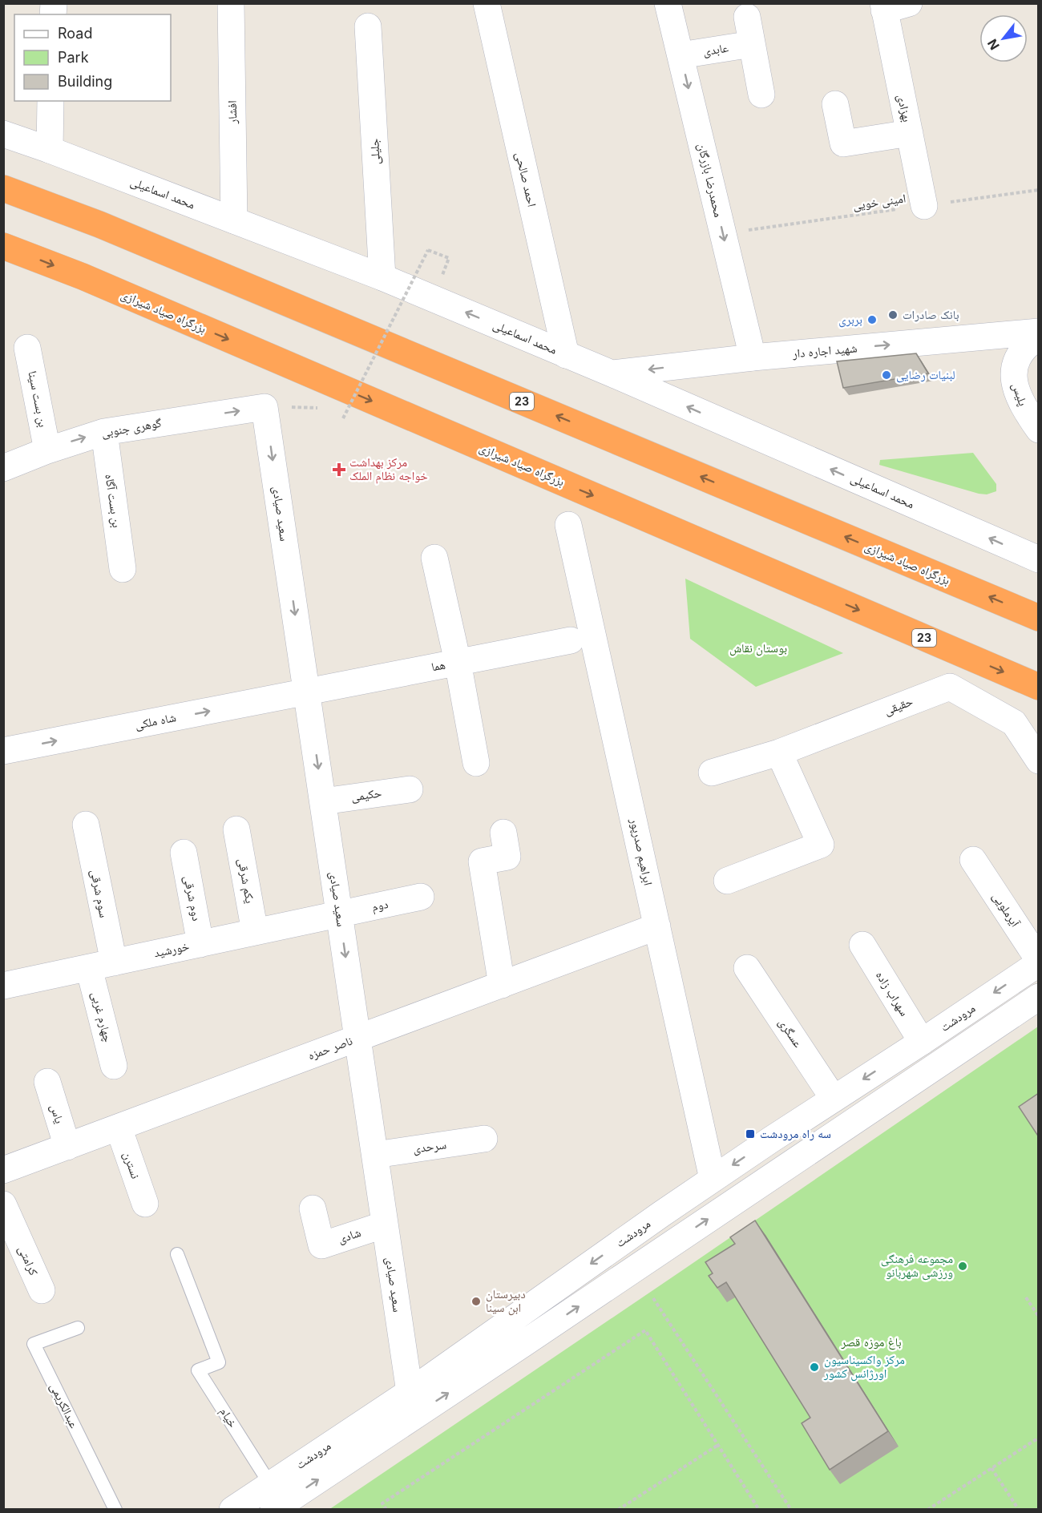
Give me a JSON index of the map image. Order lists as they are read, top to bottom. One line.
{"streets":{"highway":["بزرگراه صیاد شیرازی","23"],"street":["عابدی","بهزادی","افشار","جلیلی","احمد صالحی","محمدرضا بازرگان","محمد اسماعیلی","شهید اجاره دار","پلیس","بن بست سینا","گوهری جنوبی","بن بست آگاه","سعید صیادی","هما","حقیقی","شاه ملکی","حکیمی","ابراهیم صدرپور","یکم شرقی","سوم شرقی","دوم شرقی","دوم","آیرملویی","خورشید","سهراب زاده","چهارم غربی","مرودشت","عسگری","ناصر حمزه","یاس","سرحدی","نسترن","شادی","کرامتی"],"lane":["عبدالکریمی","خیام"],"path":["امینی خویی"]},"crossings":[["عابدی","محمدرضا بازرگان"],["بهزادی","امینی خویی"],["افشار","محمد اسماعیلی"],["جلیلی","محمد اسماعیلی"],["احمد صالحی","محمد اسماعیلی"],["محمدرضا بازرگان","امینی خویی"],["محمدرضا بازرگان","شهید اجاره دار"],["محمد اسماعیلی","شهید اجاره دار"],["بن بست سینا","گوهری جنوبی"],["گوهری جنوبی","بن بست آگاه"],["گوهری جنوبی","سعید صیادی"],["سعید صیادی","هما"],["سعید صیادی","شاه ملکی"],["سعید صیادی","حکیمی"],["سعید صیادی","دوم"],["سعید صیادی","خورشید"],["سعید صیادی","مرودشت"],["سعید صیادی","ناصر حمزه"],["سعید صیادی","سرحدی"],["سعید صیادی","شادی"],["هما","شاه ملکی"],["ابراهیم صدرپور","مرودشت"],["ابراهیم صدرپور","ناصر حمزه"],["یکم شرقی","خورشید"],["سوم شرقی","خورشید"],["سوم شرقی","چهارم غربی"],["دوم شرقی","خورشید"],["دوم","خورشید"],["آیرملویی","مرودشت"],["خورشید","چهارم غربی"],["سهراب زاده","مرودشت"],["مرودشت","عسگری"],["مرودشت","خیام"],["ناصر حمزه","یاس"],["ناصر حمزه","نسترن"]],"one_way":["محمدرضا بازرگان","محمد اسماعیلی","گوهری جنوبی","شاه ملکی"],"parks":["بوستان نقاش","باغ موزه قصر"],"places":{"other":["بانک صادرات","بربری","لبنیات رضایی","مجموعه فرهنگی ورزشی شهربانو","دبیرستان ابن سینا","مرکز واکسیناسیون اورژانس کشور"],"health":["مرکز بهداشت خواجه نظام الملک"],"transit":["سه راه مرودشت"]},"legend":["Road","Park","Building"],"north":"bottom left"}
